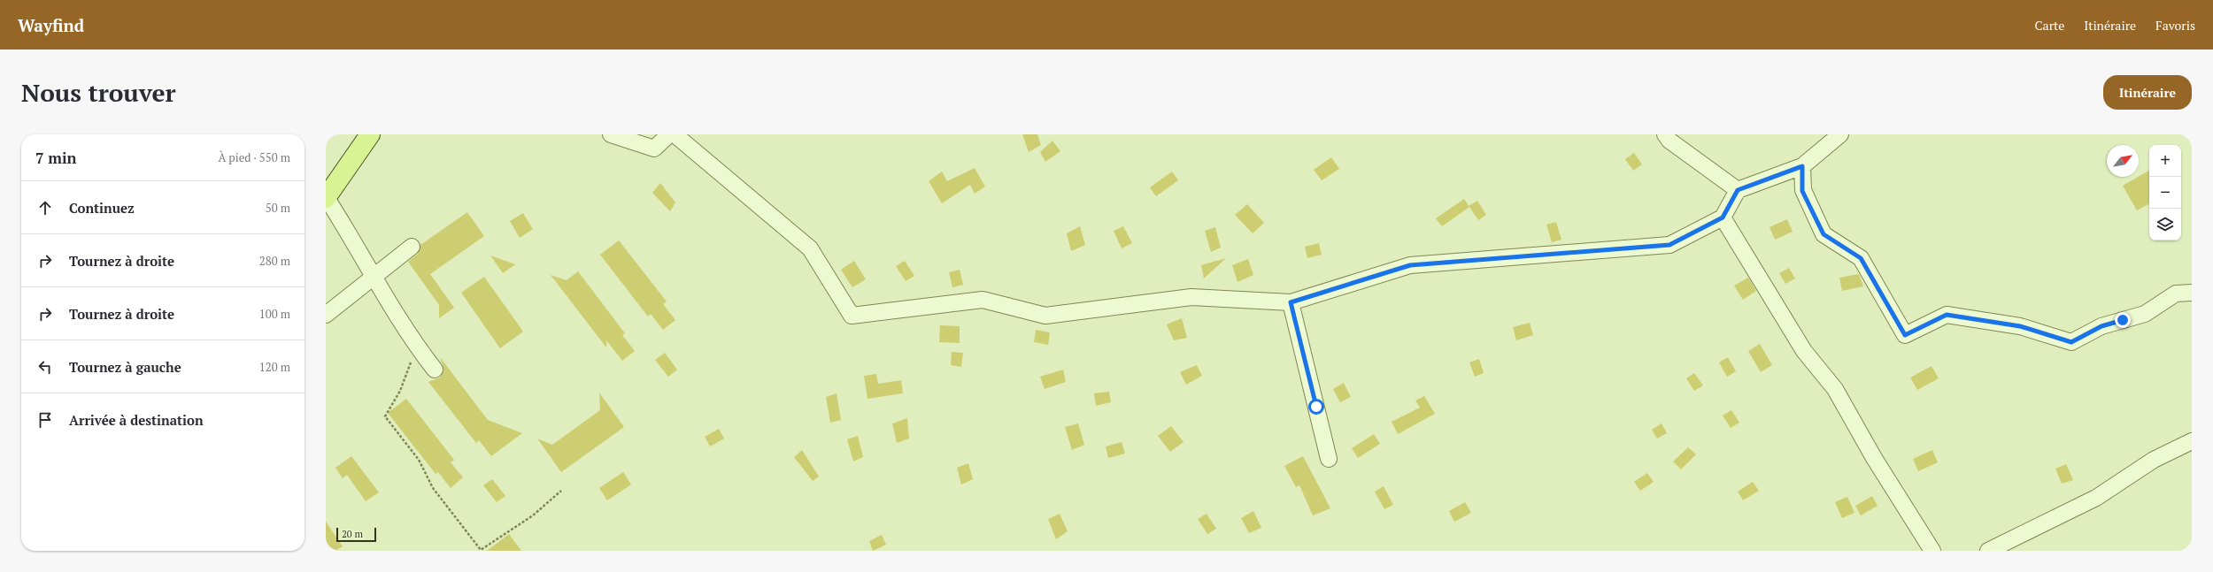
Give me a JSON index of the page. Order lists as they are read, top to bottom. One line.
{"scale_bar":"20 m","north":"top right","page":{"header":"Wayfind","nav":["Carte","Itinéraire","Favoris"],"buttons":"Itinéraire","title":"Nous trouver","heading":["7 min","À pied · 550 m"],"map_buttons":["+","−"],"list":[["Continuez","50 m"],["Tournez à droite","280 m"],["Tournez à droite","100 m"],["Tournez à gauche","120 m"],"Arrivée à destination"],"scale":"20 m"}}
